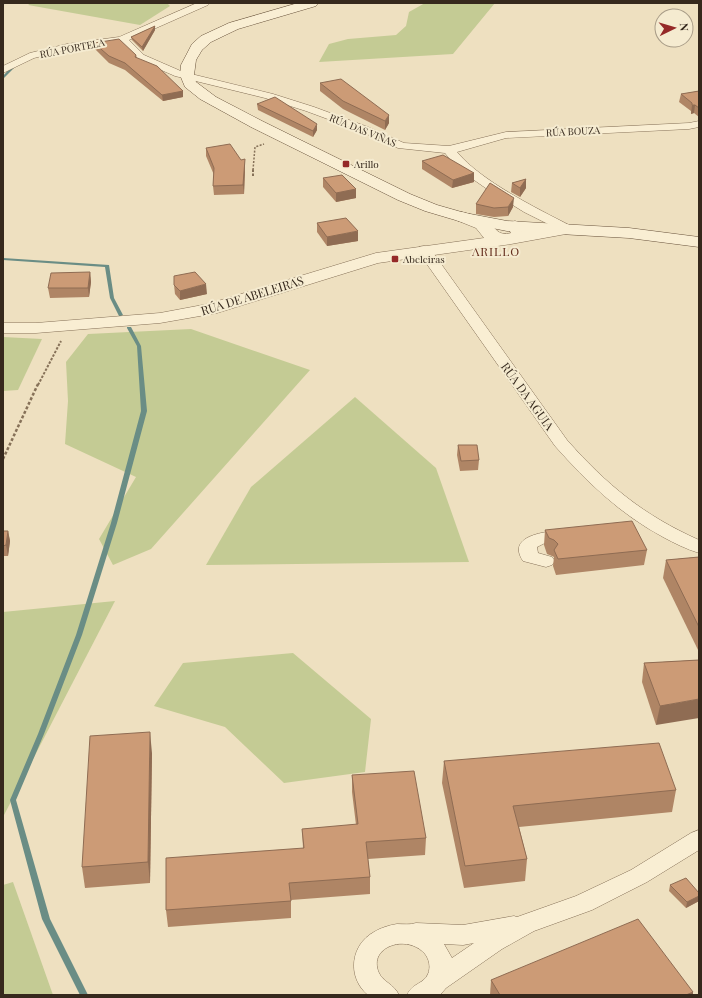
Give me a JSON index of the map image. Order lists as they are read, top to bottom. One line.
{"streets":{"street":["RÚA PORTELA","RÚA DAS VIÑAS","RÚA BOUZA","RÚA DE ABELEIRAS","RÚA DA AGUIA"]},"crossings":[["RÚA PORTELA","RÚA DAS VIÑAS"],["RÚA DAS VIÑAS","RÚA BOUZA"],["RÚA DE ABELEIRAS","RÚA DA AGUIA"]],"districts":["ARILLO"],"places":{"transit":["Arillo","Abeleiras"]},"north":"right"}
